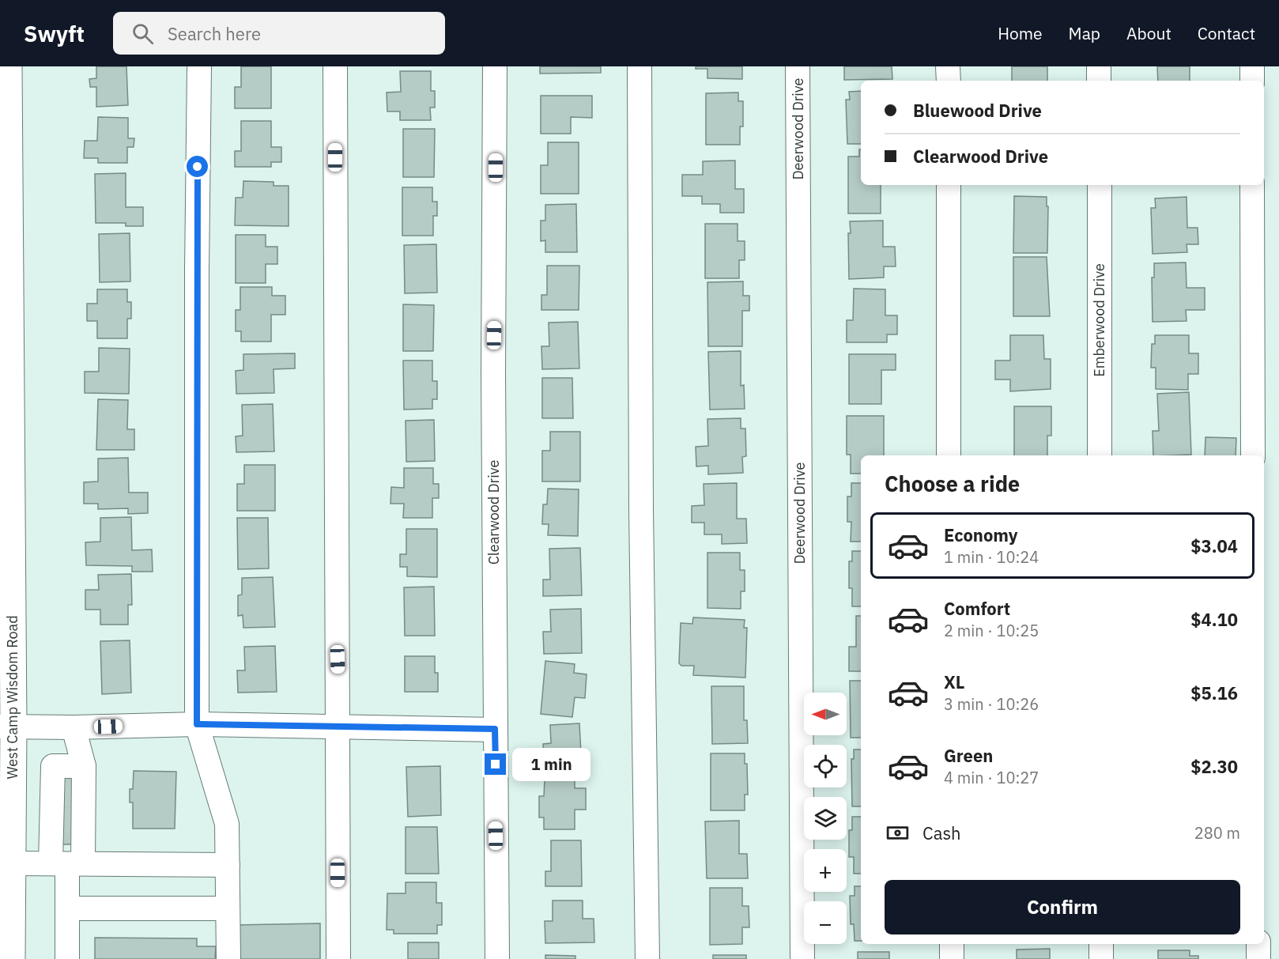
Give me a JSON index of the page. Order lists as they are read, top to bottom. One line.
{"streets":{"main road":["West Camp Wisdom Road"],"street":["Deerwood Drive","Emberwood Drive","Clearwood Drive"]},"north":"left","page":{"header":"Swyft","search":"Search here","nav":["Home","Map","About","Contact"],"banner":["Bluewood Drive","Clearwood Drive"],"heading":"Choose a ride","list":[{"name":"Economy","note":"1 min · 10:24","value":"$3.04"},{"name":"Comfort","note":"2 min · 10:25","value":"$4.10"},{"name":"XL","note":"3 min · 10:26","value":"$5.16"},{"name":"Green","note":"4 min · 10:27","value":"$2.30"}],"map_buttons":["+","−"],"bubble":"1 min","pay":["Cash","280 m"],"buttons":"Confirm"}}
